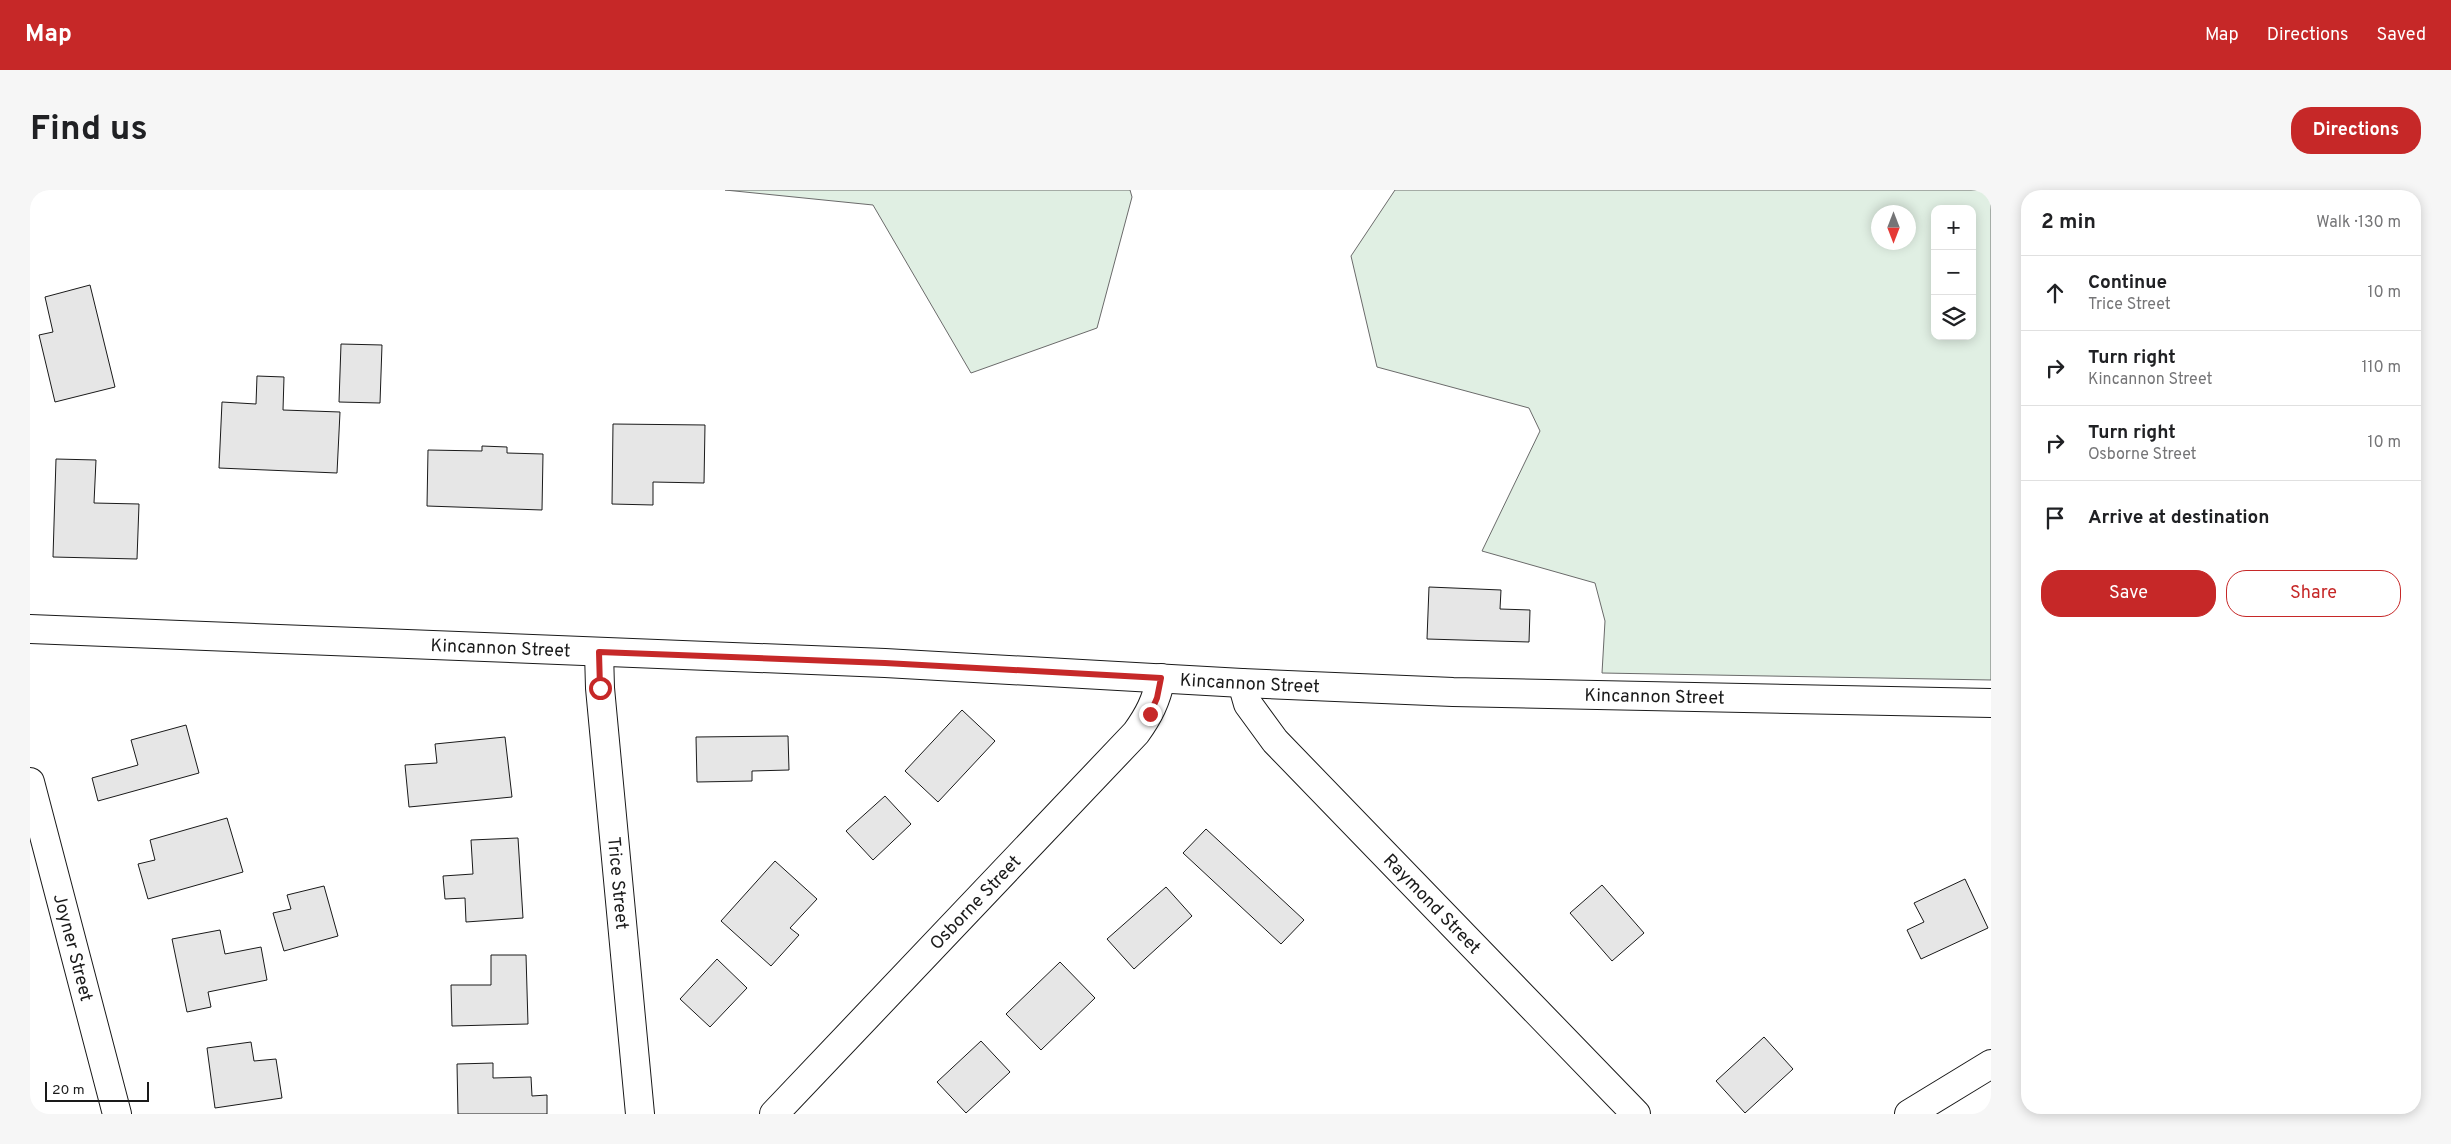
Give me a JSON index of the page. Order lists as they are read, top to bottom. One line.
{"streets":{"street":["Kincannon Street","Trice Street","Osborne Street","Raymond Street","Joyner Street"]},"crossings":[["Kincannon Street","Trice Street"],["Kincannon Street","Osborne Street"],["Kincannon Street","Raymond Street"]],"scale_bar":"20 m","north":"bottom","page":{"header":"Map","nav":["Map","Directions","Saved"],"buttons":["Directions",["Save","Share"]],"title":"Find us","heading":["2 min","Walk · 130 m"],"map_buttons":["+","−"],"list":[["Continue","Trice Street","10 m"],["Turn right","Kincannon Street","110 m"],["Turn right","Osborne Street","10 m"],"Arrive at destination"],"scale":"20 m"}}
